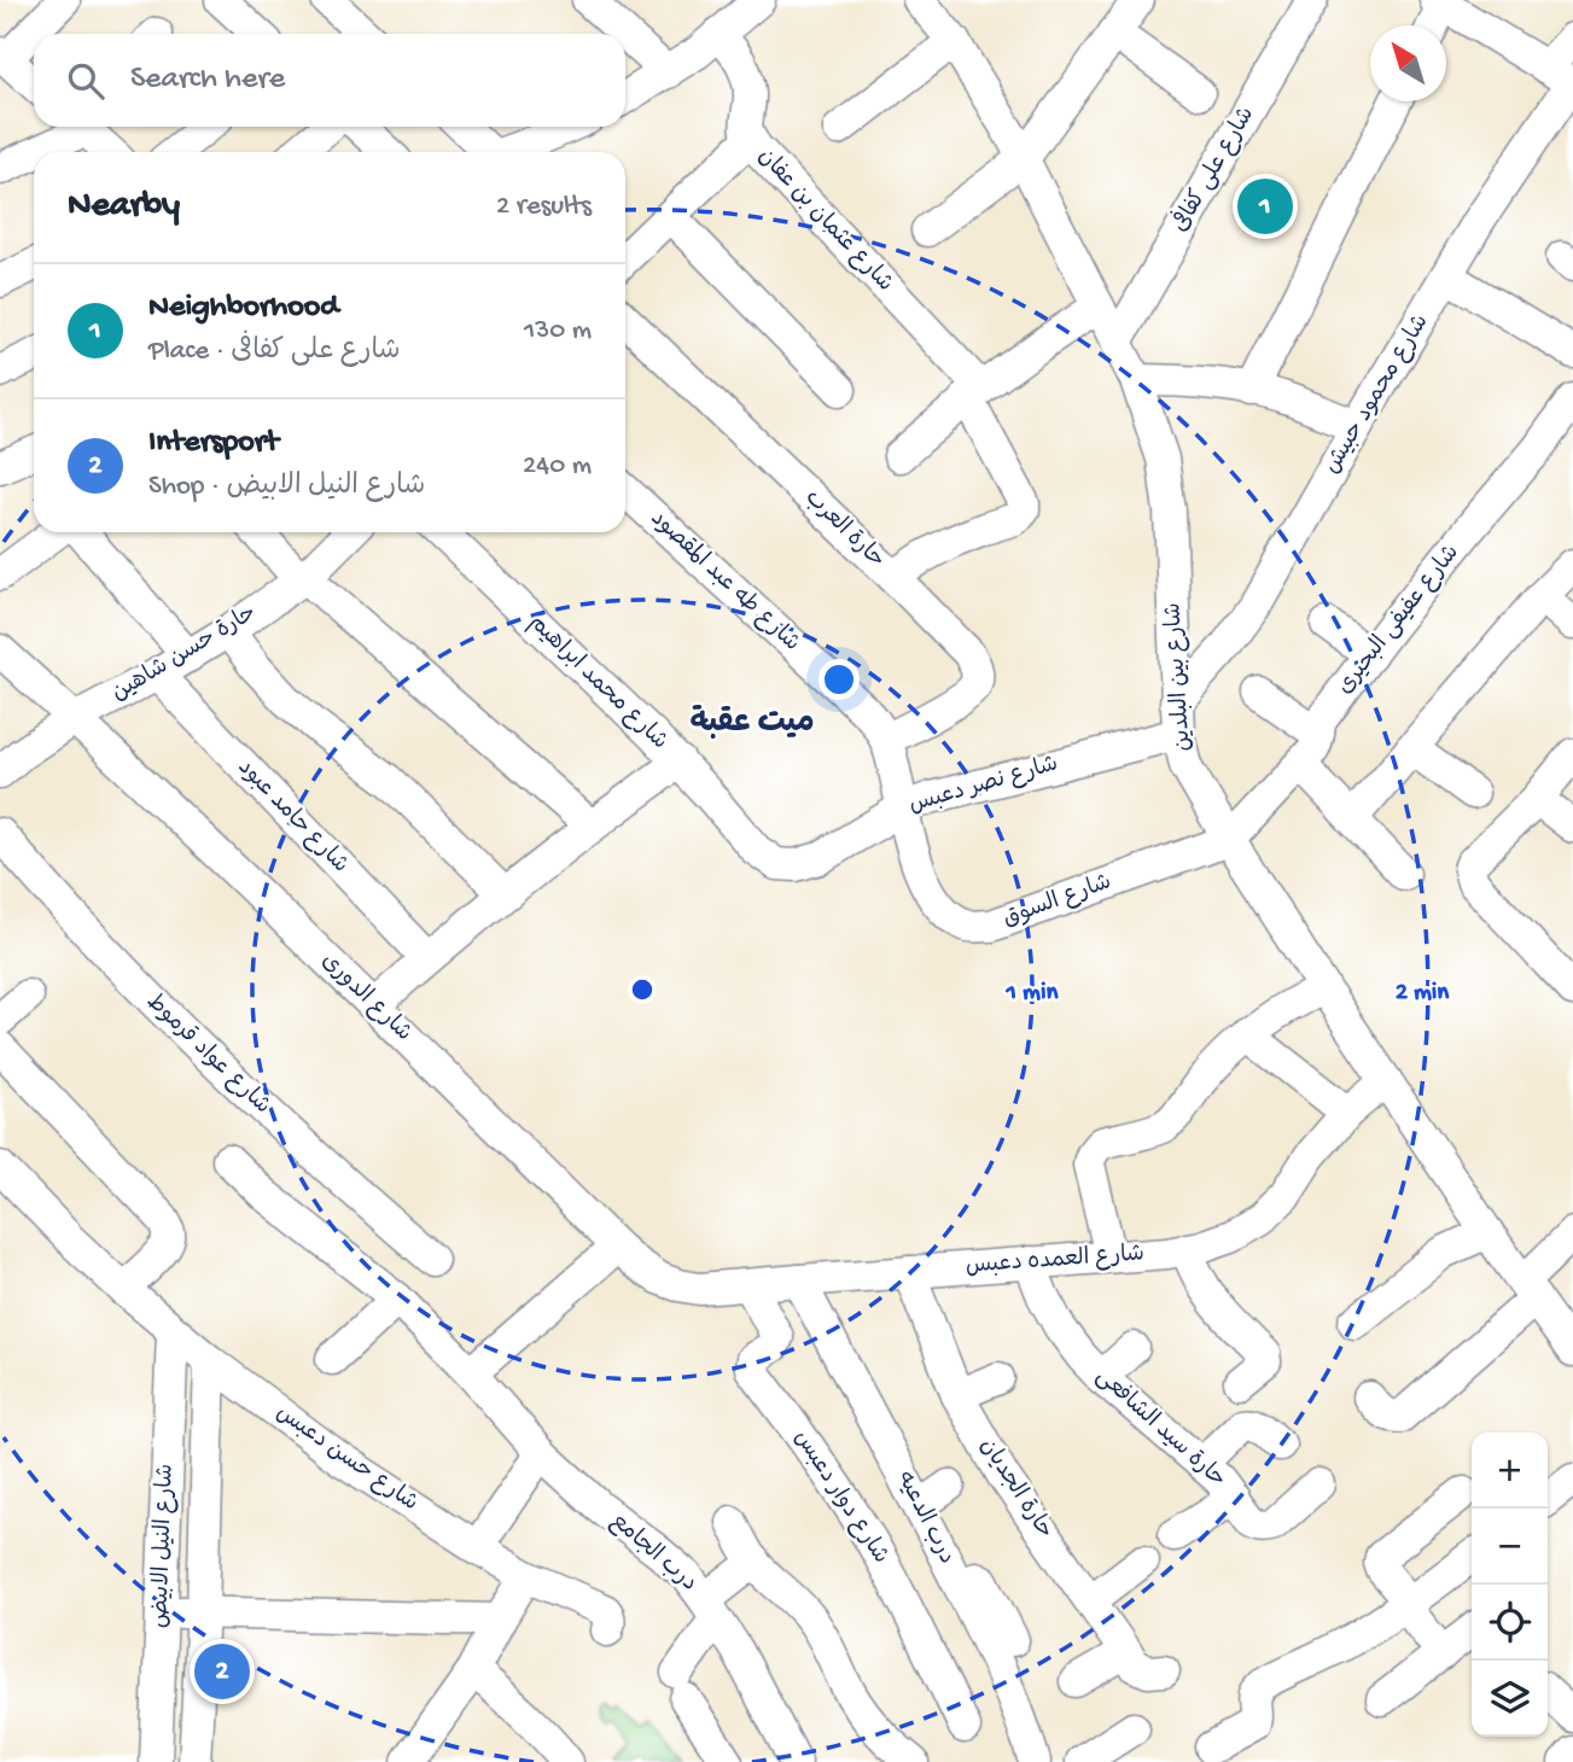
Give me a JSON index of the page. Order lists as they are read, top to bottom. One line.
{"streets":{"street":["شارع على كفافى","شارع عثمان بن عفان","شارع محمود حبيش","حارة العرب","شارع طه عبد المقصود","شارع عفيفى البحيرى","حارة حسن شاهين","شارع بين البلدين","شارع محمد ابراهيم","شارع نصر دعبس","شارع حامد عبود","شارع السوق","شارع الدورى","شارع عواد قرموط","شارع العمده دعبس","حارة سيد الشافعى","شارع حسن دعبس","حارة الجديان","شارع دوار دعبس","درب الدعيه","شارع النيل الابيض","درب الجامع"]},"crossings":[["شارع على كفافى","شارع بين البلدين"],["شارع عثمان بن عفان","حارة العرب"],["شارع محمود حبيش","شارع بين البلدين"],["شارع محمود حبيش","شارع نصر دعبس"],["حارة العرب","شارع طه عبد المقصود"],["شارع طه عبد المقصود","شارع نصر دعبس"],["شارع طه عبد المقصود","شارع السوق"],["شارع عفيفى البحيرى","شارع بين البلدين"],["شارع عفيفى البحيرى","شارع السوق"],["حارة حسن شاهين","شارع حامد عبود"],["حارة حسن شاهين","شارع الدورى"],["شارع بين البلدين","شارع نصر دعبس"],["شارع بين البلدين","شارع السوق"],["شارع بين البلدين","شارع العمده دعبس"],["شارع محمد ابراهيم","شارع نصر دعبس"],["شارع نصر دعبس","شارع السوق"],["شارع الدورى","شارع العمده دعبس"],["شارع العمده دعبس","حارة سيد الشافعى"],["شارع العمده دعبس","حارة الجديان"],["شارع العمده دعبس","شارع دوار دعبس"],["شارع العمده دعبس","درب الدعيه"],["شارع حسن دعبس","شارع النيل الابيض"]],"districts":["ميت عقبة"],"north":"top left","page":{"search":"Search here","heading":["Nearby","2 results"],"pins":["1","2"],"list":[{"mark":"1","name":"Neighborhood","note":"Place · شارع على كفافى","value":"130 m"},{"mark":"2","name":"Intersport","note":"Shop · شارع النيل الابيض","value":"240 m"}],"map_buttons":["+","−"]},"rings":["1 min","2 min"]}
